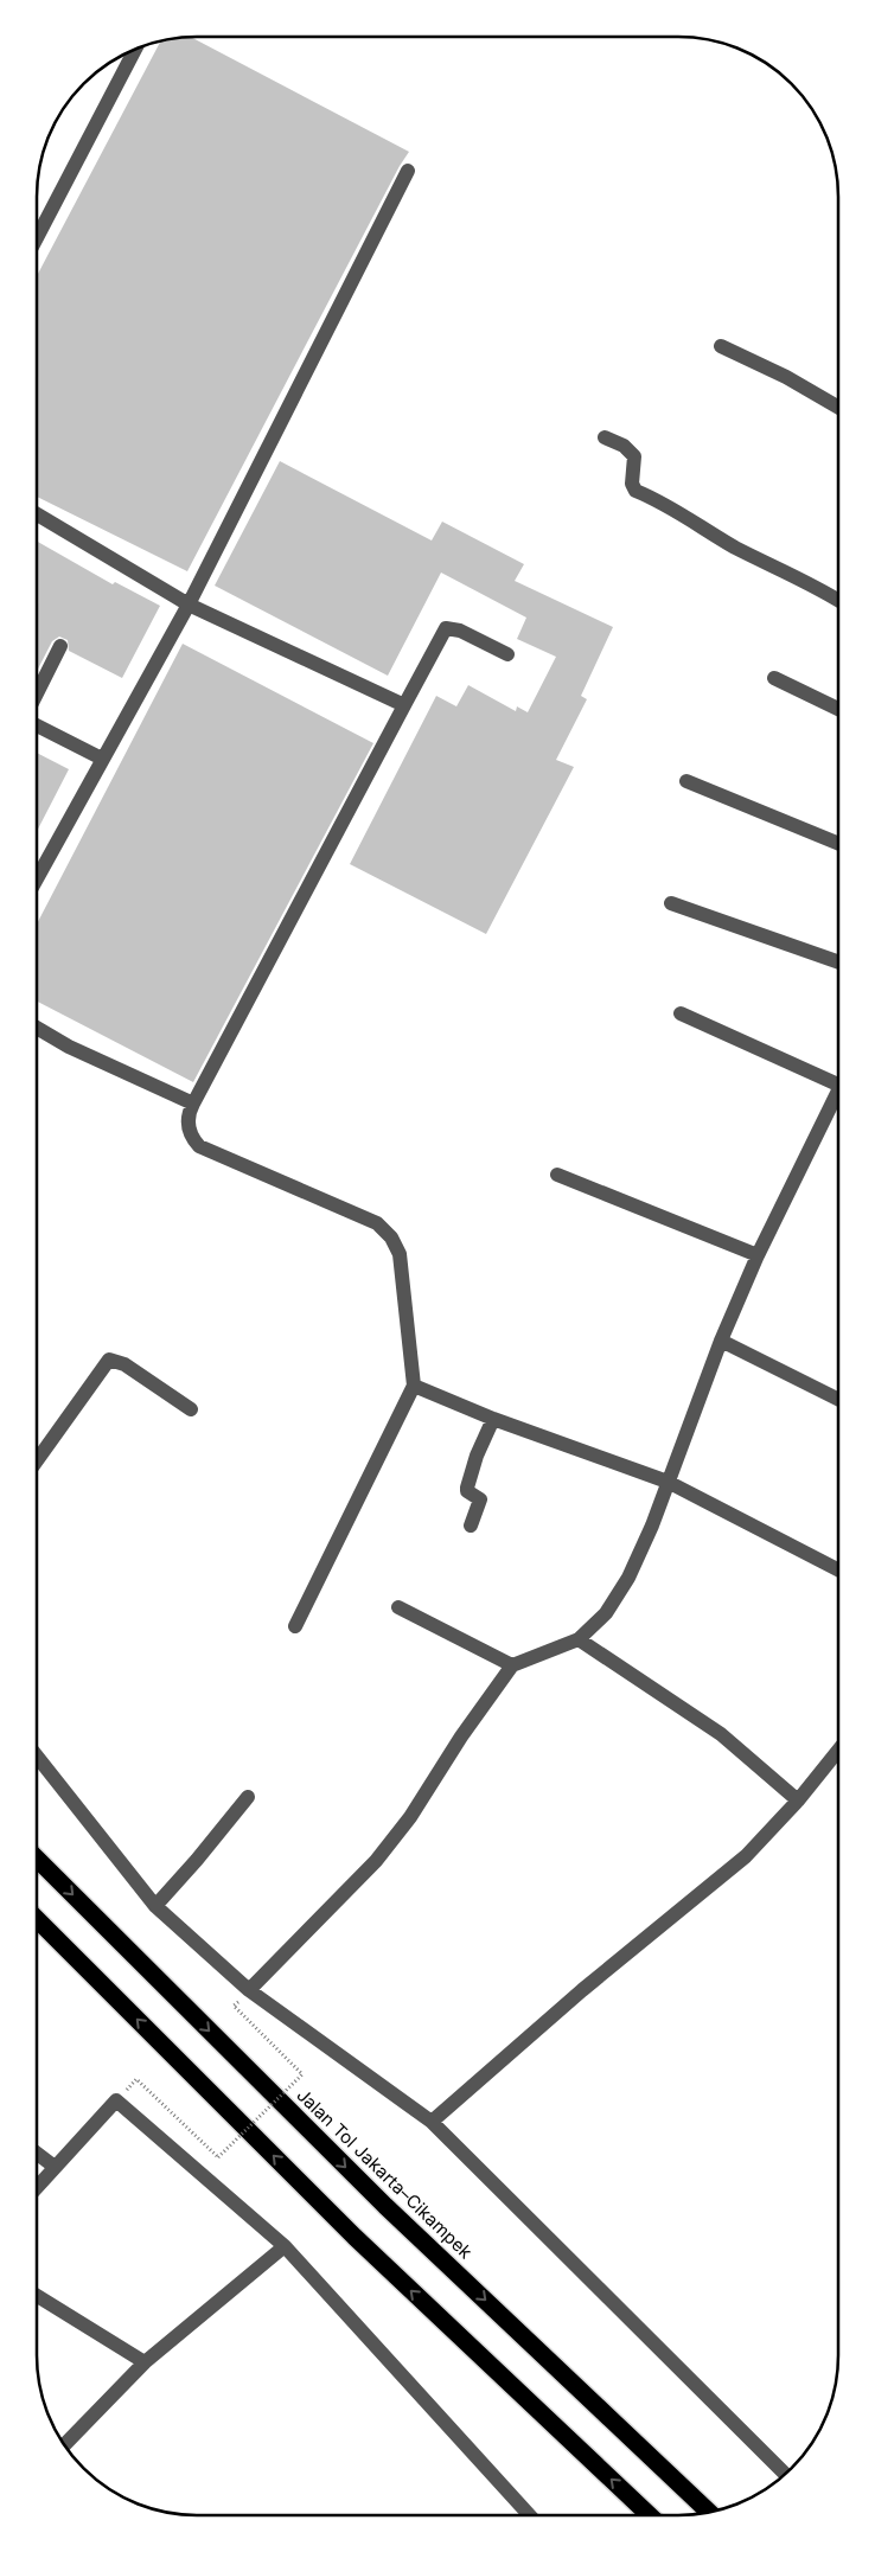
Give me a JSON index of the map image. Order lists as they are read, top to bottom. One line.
{"streets":{"highway":["Jalan Tol Jakarta–Cikampek"]}}
